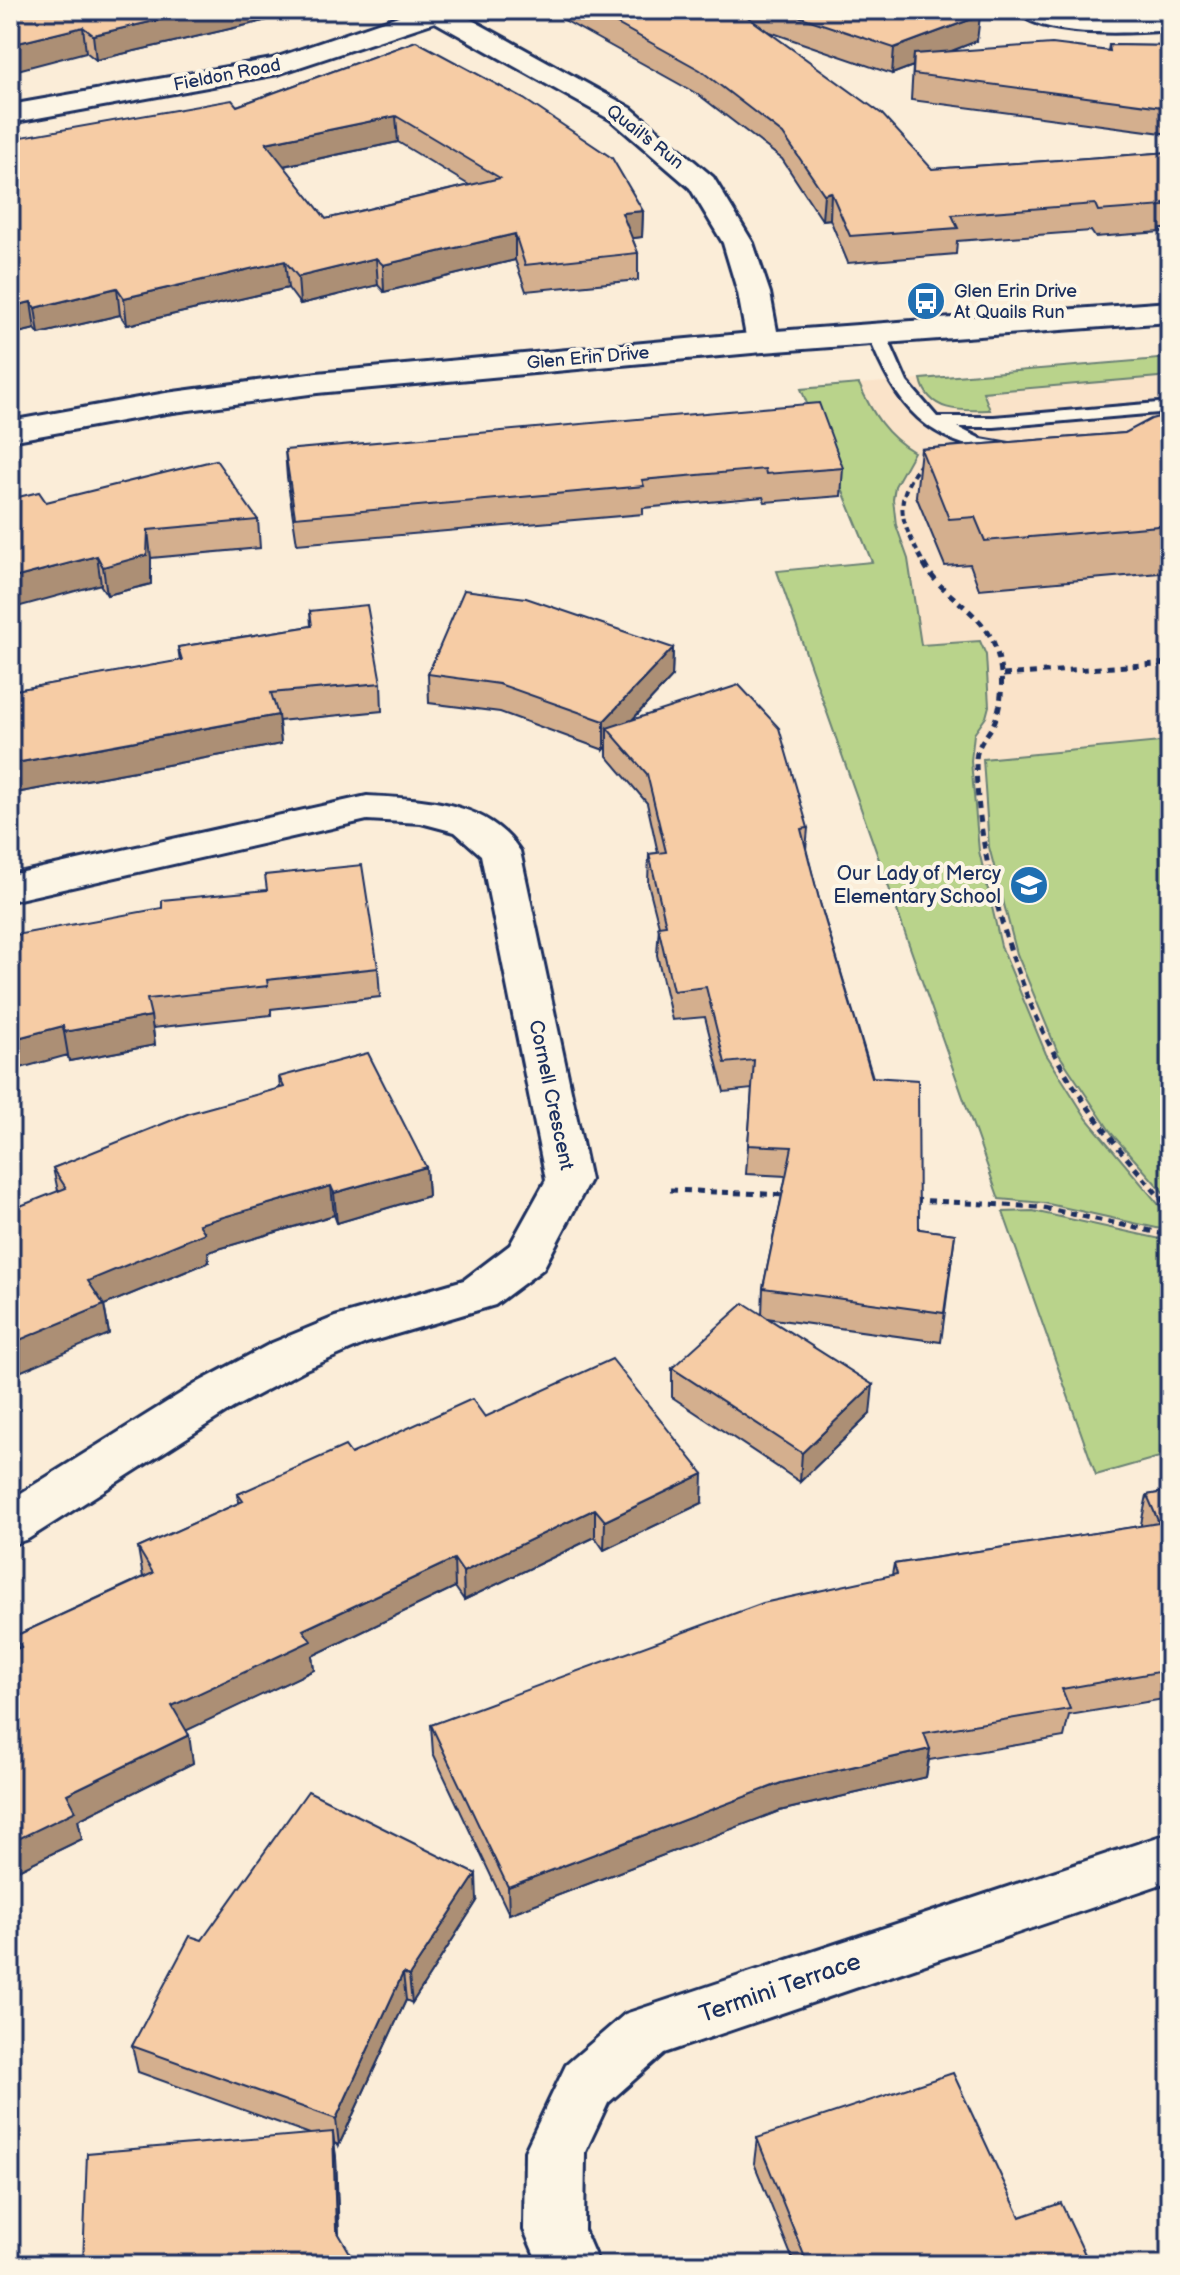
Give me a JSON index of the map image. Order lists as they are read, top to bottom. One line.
{"streets":{"street":["Fieldon Road","Quail's Run","Glen Erin Drive","Cornell Crescent","Termini Terrace"]},"crossings":[["Fieldon Road","Quail's Run"],["Quail's Run","Glen Erin Drive"]],"places":{"bus stop":["Glen Erin Drive At Quails Run"],"school or university":["Our Lady of Mercy Elementary School"]}}
